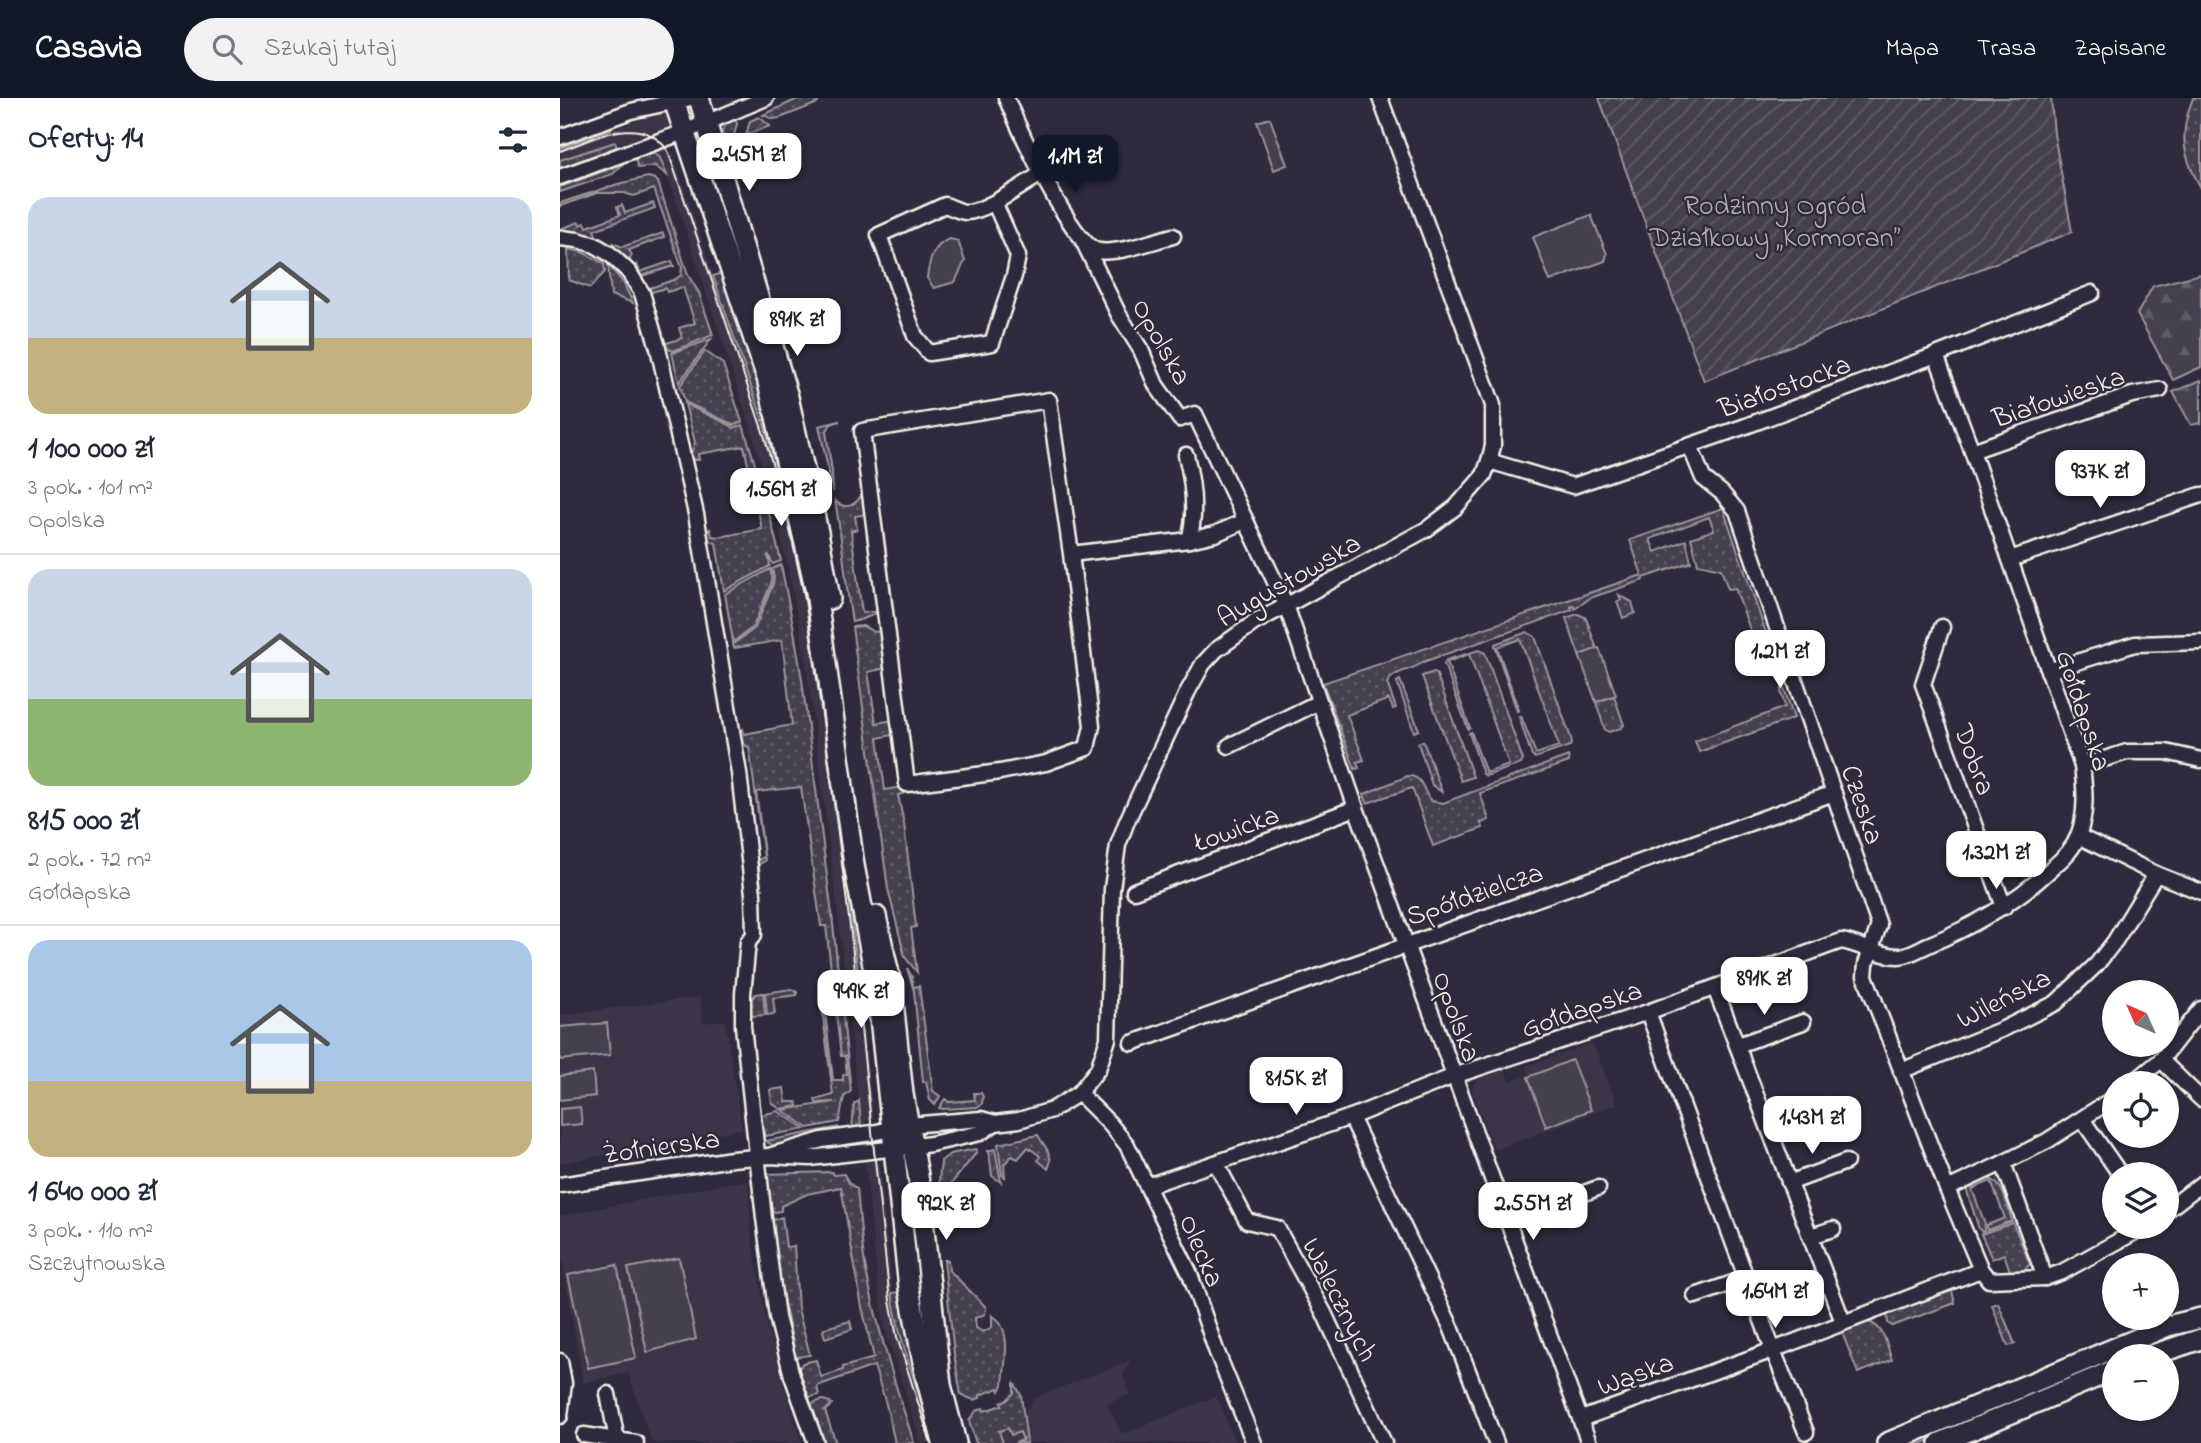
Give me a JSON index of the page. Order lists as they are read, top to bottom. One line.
{"streets":{"street":["Opolska","Białostocka","Białowieska","Augustowska","Gołdapska","Dobra","Czeska","Łowicka","Spółdzielcza","Wileńska","Żołnierska","Olecka","Walecznych","Wąska"]},"crossings":[["Opolska","Augustowska"],["Opolska","Gołdapska"],["Opolska","Łowicka"],["Opolska","Spółdzielcza"],["Opolska","Wąska"],["Białostocka","Augustowska"],["Białostocka","Gołdapska"],["Białostocka","Czeska"],["Białowieska","Gołdapska"],["Augustowska","Żołnierska"],["Augustowska","Olecka"],["Gołdapska","Dobra"],["Gołdapska","Czeska"],["Gołdapska","Olecka"],["Gołdapska","Walecznych"],["Czeska","Spółdzielcza"],["Czeska","Wileńska"],["Czeska","Wąska"]],"parks":["Rodzinny Ogród Działkowy „Kormoran”"],"north":"top left","page":{"header":"Casavia","search":"Szukaj tutaj","nav":["Mapa","Trasa","Zapisane"],"heading":"Oferty: 14","price":["2.45M zł","1.1M zł","891K zł","937K zł","1.56M zł","1.2M zł","1.32M zł","891K zł","949K zł","815K zł","1.43M zł","992K zł","2.55M zł","1.64M zł"],"list":[{"name":"1 100 000 zł","note":"3 pok. · 101 m² · Opolska"},{"name":"815 000 zł","note":"2 pok. · 72 m² · Gołdapska"},{"name":"1 640 000 zł","note":"3 pok. · 110 m² · Szczytnowska"}],"map_buttons":["+","−"]}}
